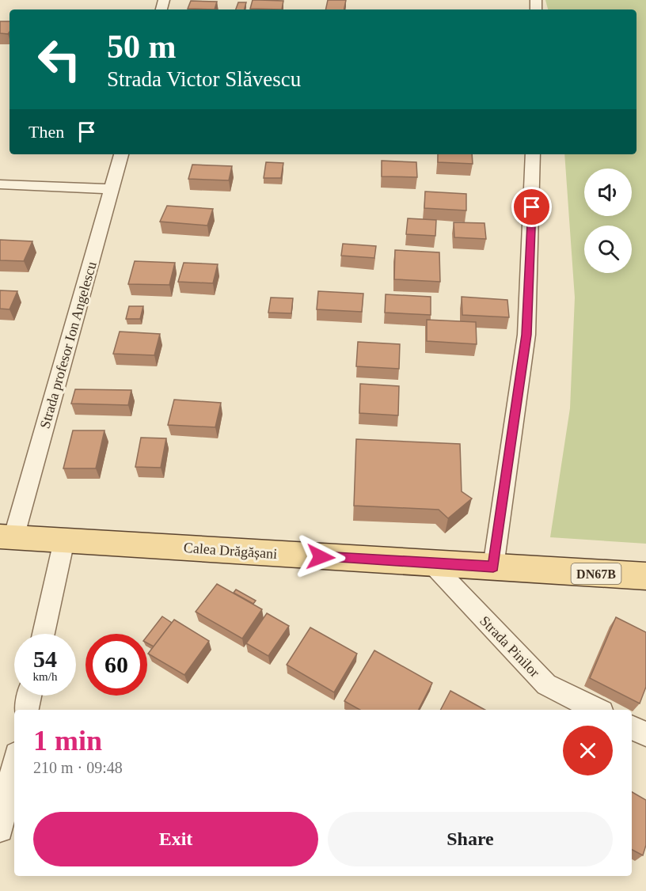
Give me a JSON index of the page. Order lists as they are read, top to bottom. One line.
{"streets":{"main road":["Calea Drăgășani","DN67B"],"street":["Strada profesor Ion Angelescu","Strada Pinilor"]},"crossings":[["Strada profesor Ion Angelescu","Calea Drăgășani"],["Calea Drăgășani","Strada Pinilor"]],"page":{"turn":["50 m","Strada Victor Slăvescu"],"then":"Then","speed":"54 km/h","limit":"60","heading":["1 min","210 m · 09:48"],"buttons":["Exit","Share"]}}
